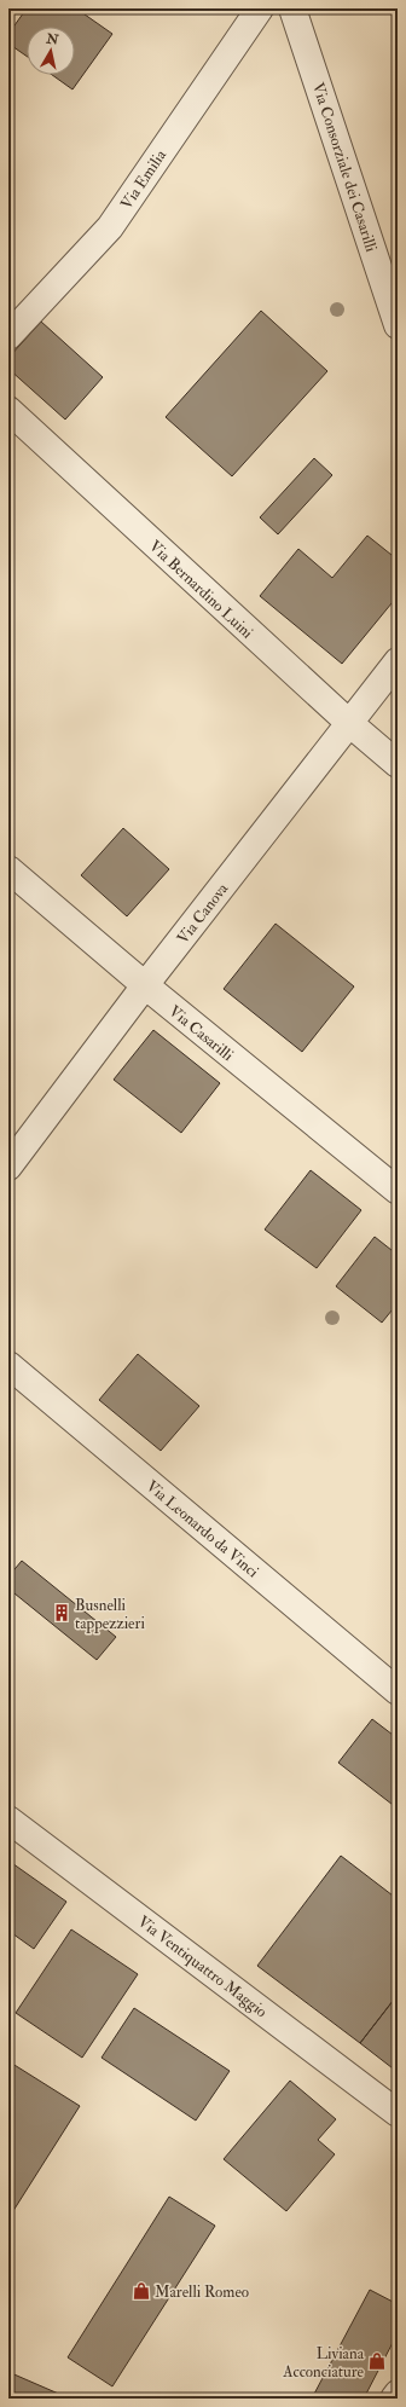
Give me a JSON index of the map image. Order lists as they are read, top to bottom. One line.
{"streets":{"street":["Via Consorziale dei Casarilli","Via Emilia","Via Bernardino Luini","Via Canova","Via Casarilli","Via Leonardo da Vinci","Via Ventiquattro Maggio"]},"crossings":[["Via Bernardino Luini","Via Canova"],["Via Canova","Via Casarilli"]],"places":{"building":["Busnelli tappezzieri"],"shop":["Marelli Romeo","Liviana Acconciature"]},"north":"top"}
